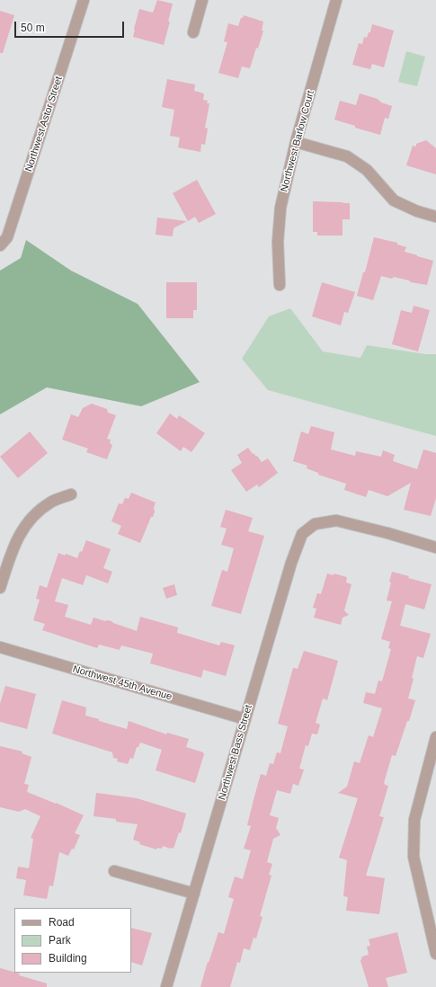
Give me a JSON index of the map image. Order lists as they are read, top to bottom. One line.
{"streets":{"street":["Northwest Astor Street","Northwest Barlow Court","Northwest 45th Avenue","Northwest Bass Street"]},"crossings":[["Northwest 45th Avenue","Northwest Bass Street"]],"legend":["Road","Park","Building"],"scale_bar":"50 m"}
